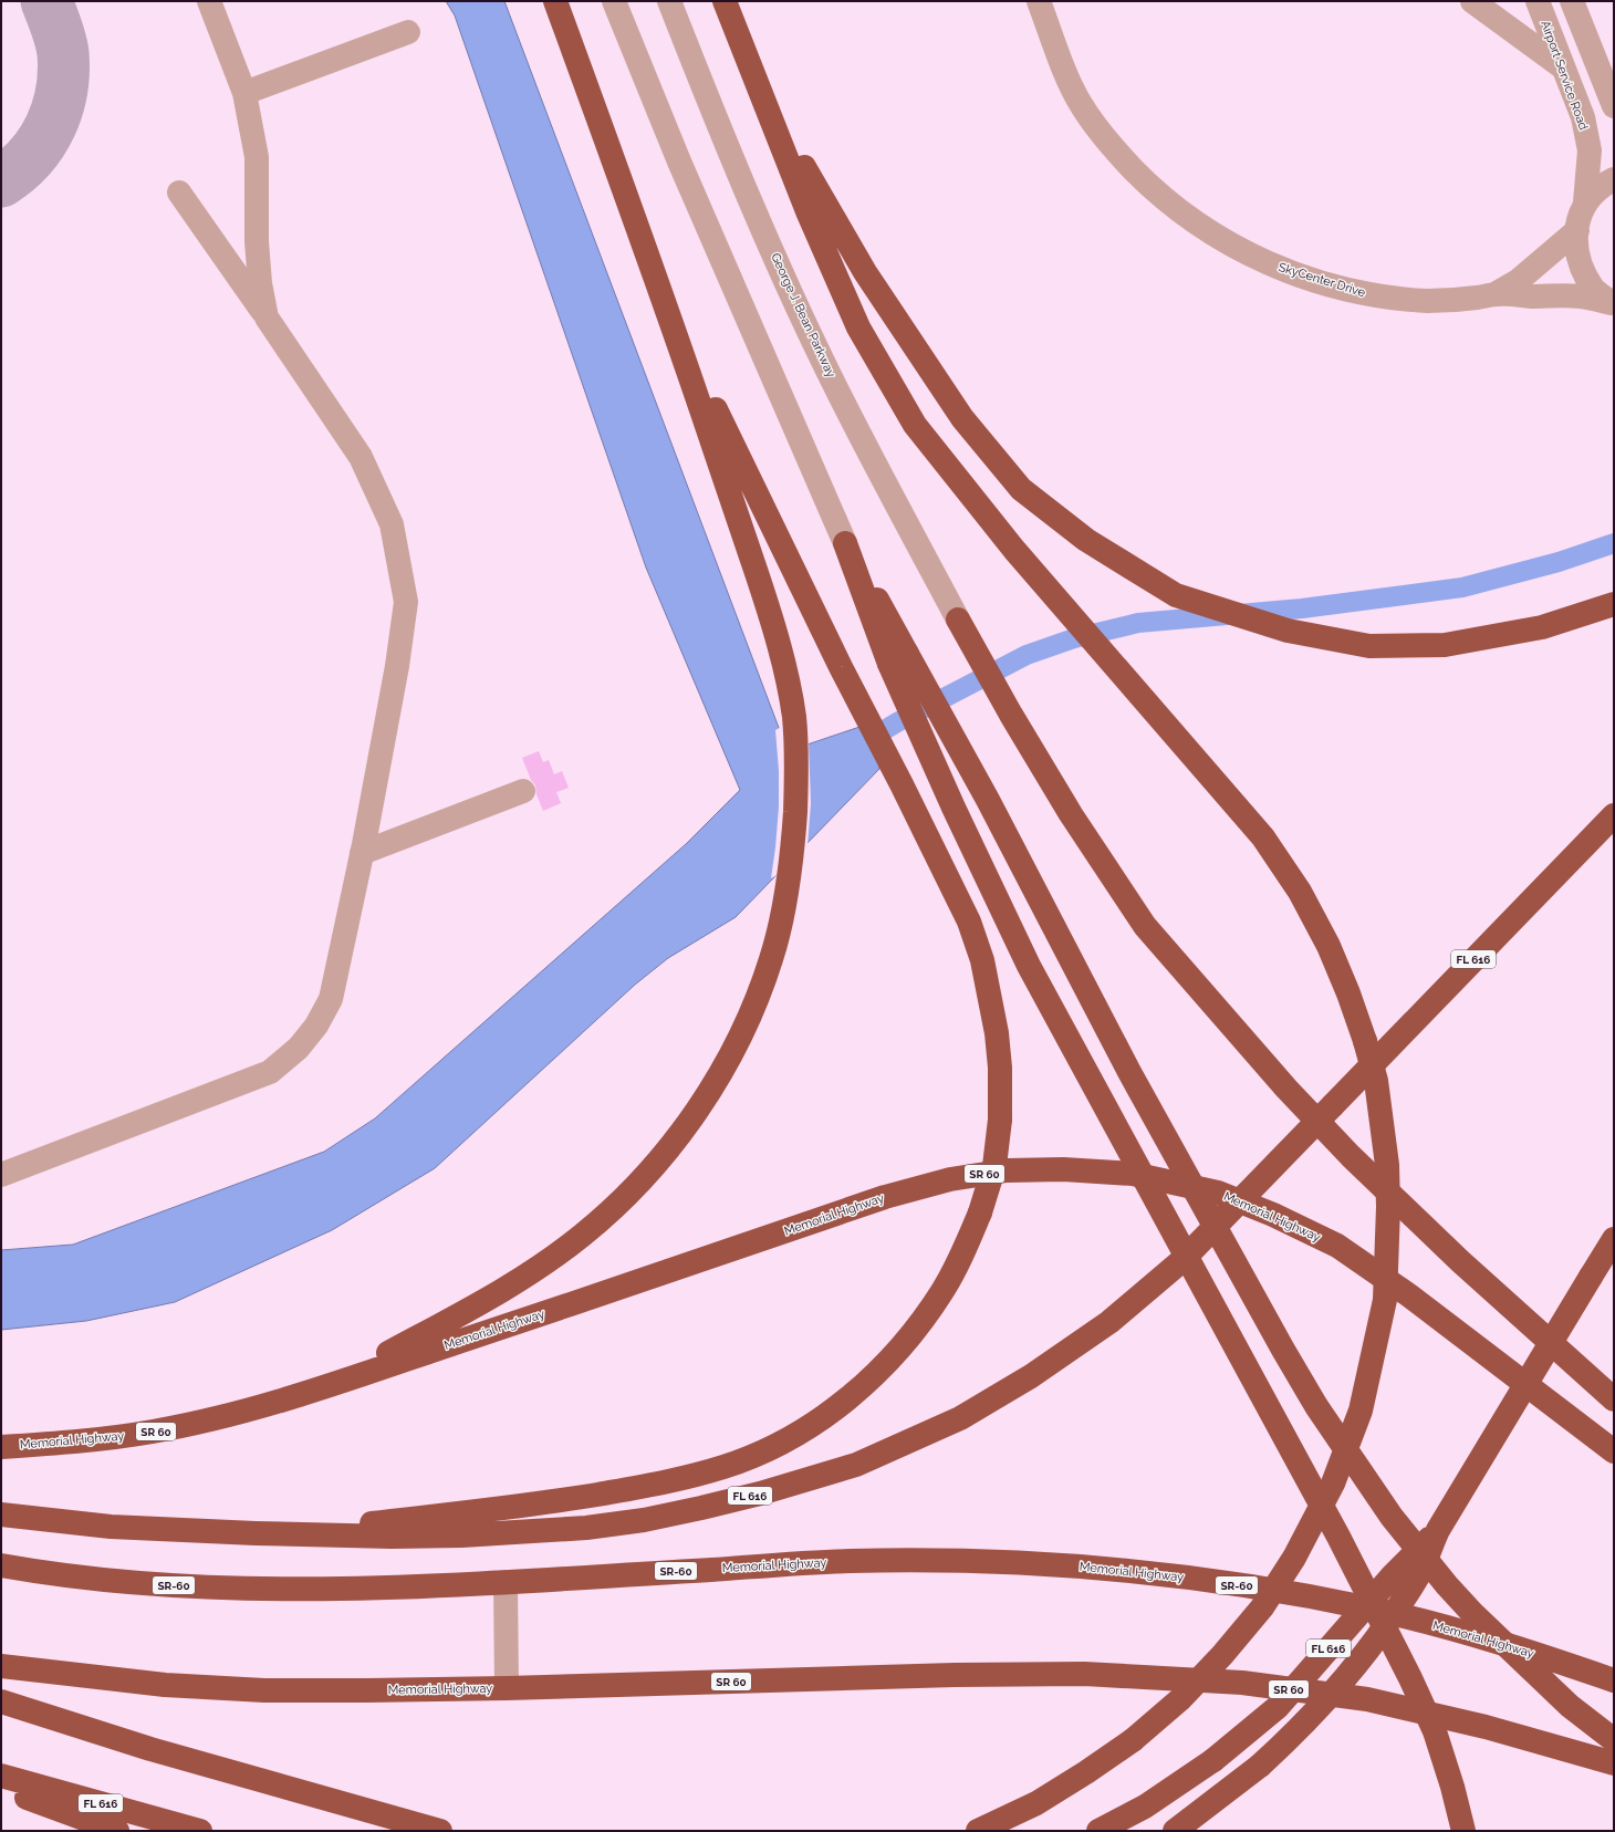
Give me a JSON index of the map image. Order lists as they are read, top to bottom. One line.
{"streets":{"highway":["FL 616","SR 60","Memorial Highway","SR-60"],"street":["Airport Service Road","SkyCenter Drive","George J. Bean Parkway"]},"crossings":[["Airport Service Road","SkyCenter Drive"]]}
